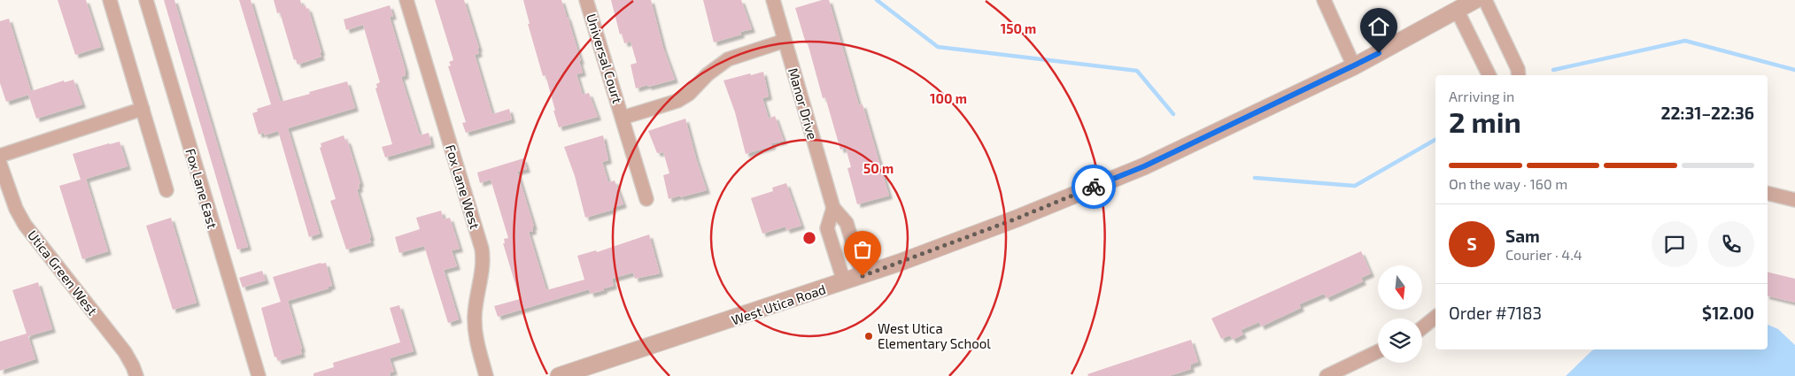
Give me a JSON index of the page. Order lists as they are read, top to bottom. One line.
{"streets":{"street":["Universal Court","Manor Drive","Fox Lane West","Fox Lane East","Utica Green West","West Utica Road"]},"crossings":[["Universal Court","Manor Drive"],["Manor Drive","West Utica Road"]],"places":["West Utica Elementary School"],"north":"bottom","page":{"heading":["2 min","Arriving in","22:31–22:36"],"panel":["Sam","Courier · 4.4","Order #7183","$12.00"],"bar":"On the way · 160 m","round":"S"},"rings":["150 m","100 m","50 m"]}
